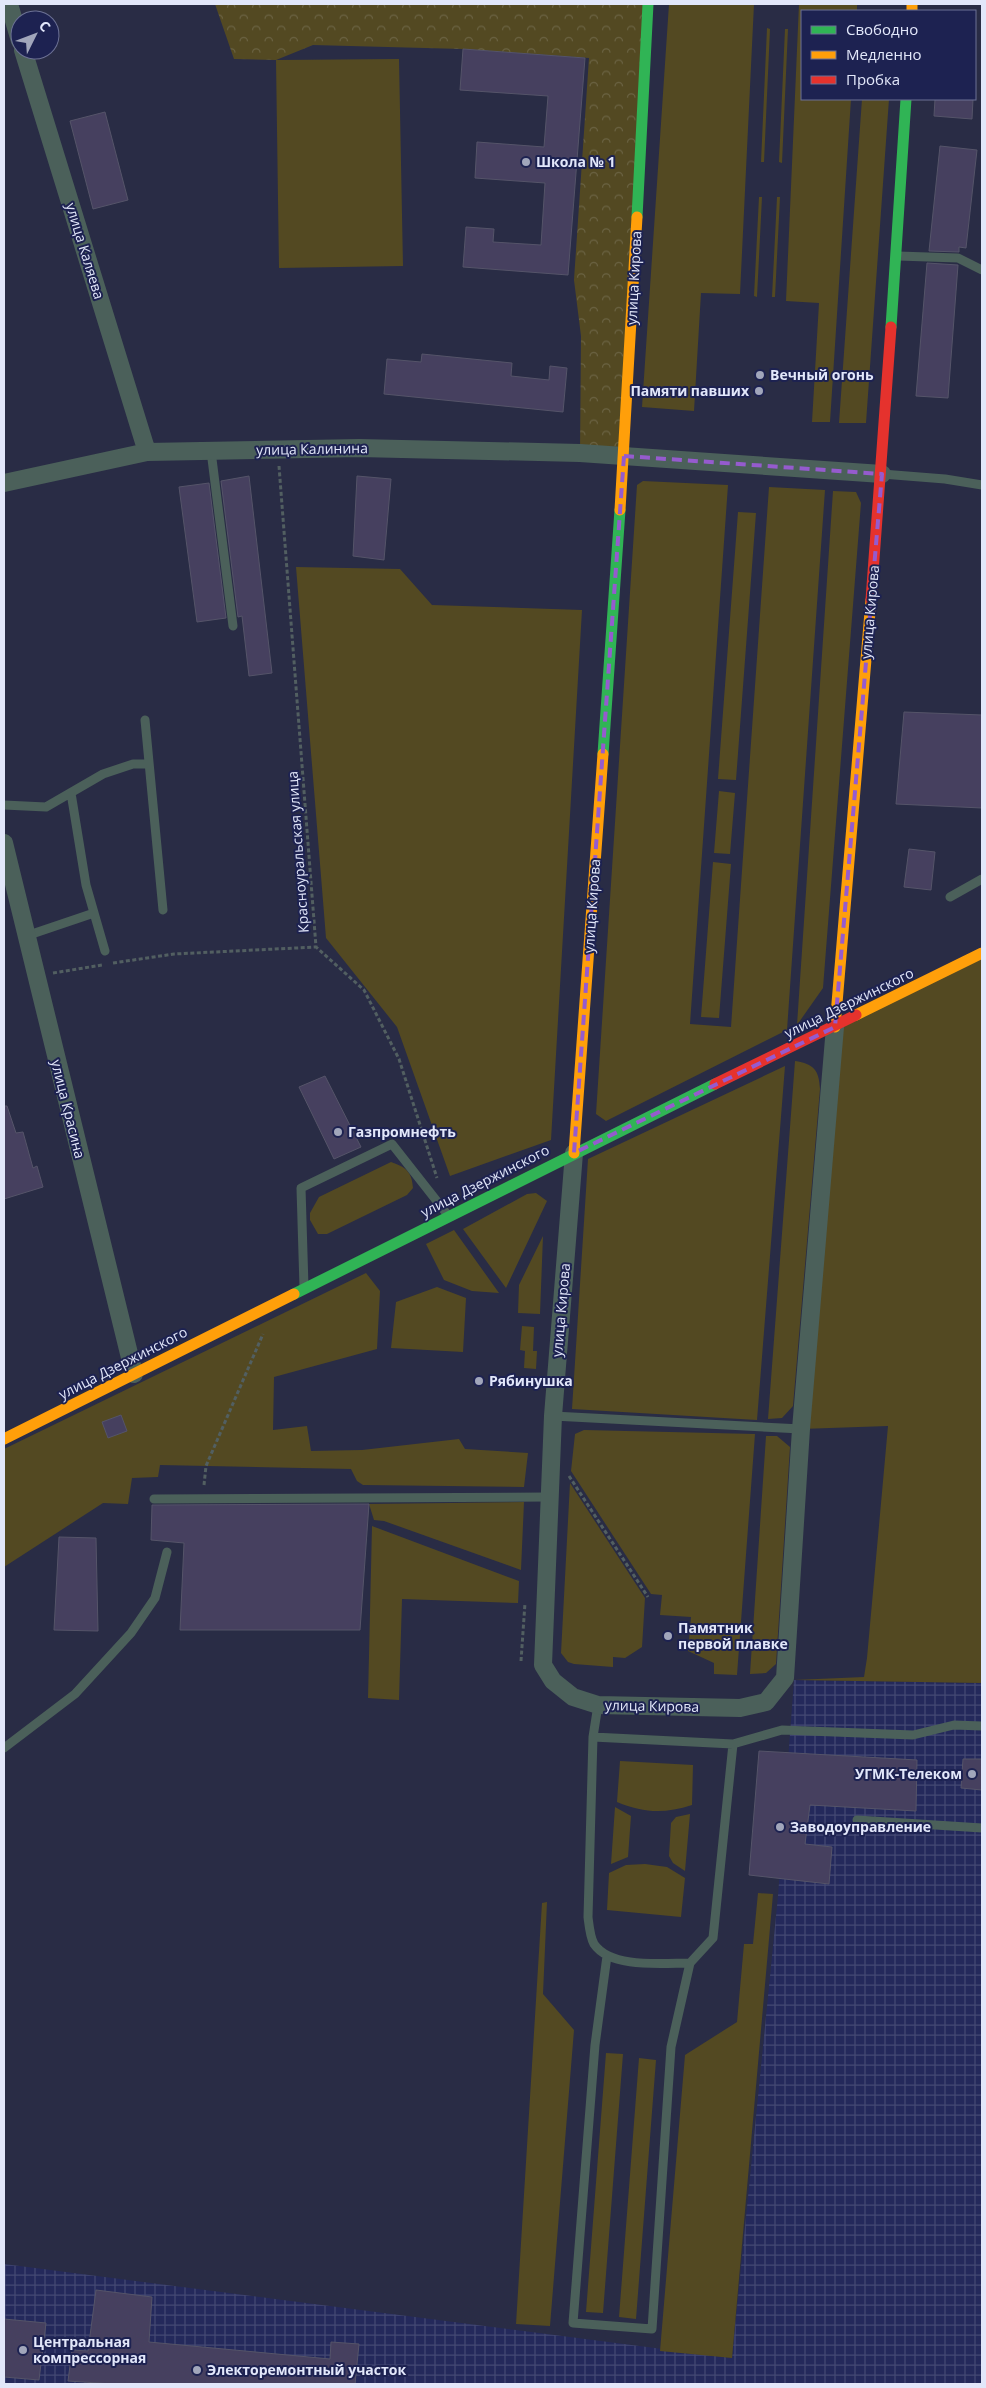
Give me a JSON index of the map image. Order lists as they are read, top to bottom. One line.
{"streets":{"street":["улица Каляева","улица Кирова","улица Калинина","улица Дзержинского","улица Красина"],"path":["Красноуральская улица"]},"crossings":[["улица Каляева","улица Калинина"],["улица Кирова","улица Калинина"],["улица Кирова","улица Дзержинского"],["улица Калинина","Красноуральская улица"],["улица Дзержинского","улица Красина"]],"places":["Школа № 1","Вечный огонь","Памяти павших","Газпромнефть","Рябинушка","Памятник первой плавке","УГМК-Телеком","Заводоуправление","Центральная компрессорная","Электоремонтный участок"],"legend":["Свободно","Медленно","Пробка"],"north":"top right"}
